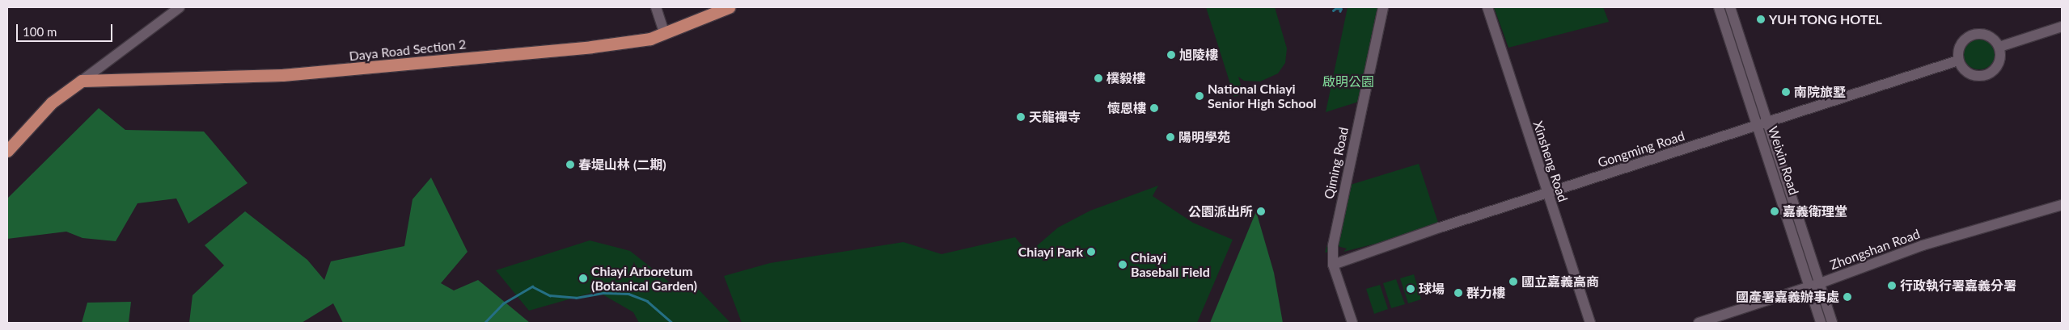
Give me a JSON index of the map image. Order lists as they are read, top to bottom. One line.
{"streets":{"main road":["Daya Road Section 2"],"street":["Gongming Road","Weixin Road","Xinsheng Road","Qiming Road","Zhongshan Road"]},"crossings":[["Gongming Road","Weixin Road"],["Gongming Road","Xinsheng Road"],["Gongming Road","Qiming Road"],["Weixin Road","Zhongshan Road"]],"parks":["啟明公園"],"places":["YUH TONG HOTEL","旭陵樓","樸毅樓","南院旅墅","National Chiayi Senior High School","懷恩樓","天龍禪寺","陽明學苑","春堤山林 (二期)","公園派出所","嘉義衛理堂","Chiayi Park","Chiayi Baseball Field","Chiayi Arboretum (Botanical Garden)","國立嘉義高商","行政執行署嘉義分署","球場","群力樓","國產署嘉義辦事處"],"scale_bar":"100 m"}
